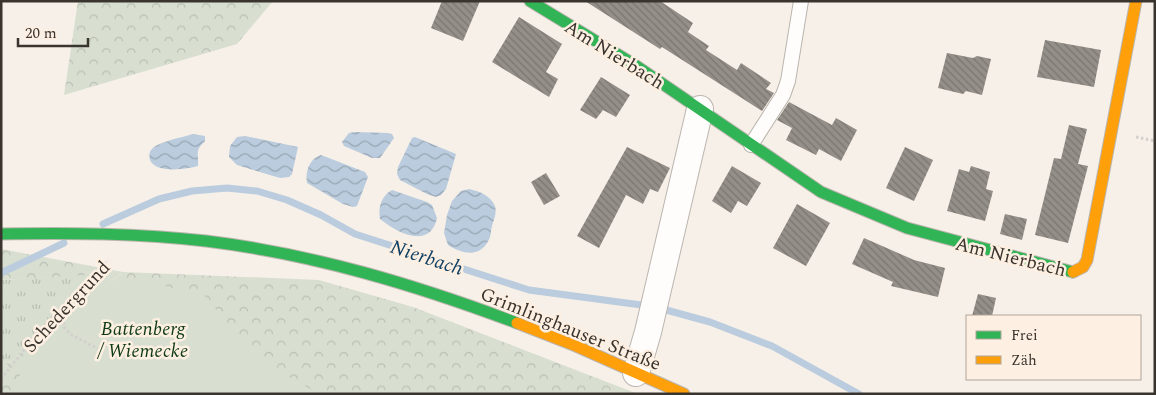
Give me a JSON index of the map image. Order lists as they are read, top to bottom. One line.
{"streets":{"street":["Am Nierbach","Grimlinghauser Straße"],"path":["Schedergrund"]},"crossings":[["Schedergrund","Grimlinghauser Straße"]],"water":["Nierbach"],"parks":["Battenberg / Wiemecke"],"legend":["Frei","Zäh"],"scale_bar":"20 m"}
